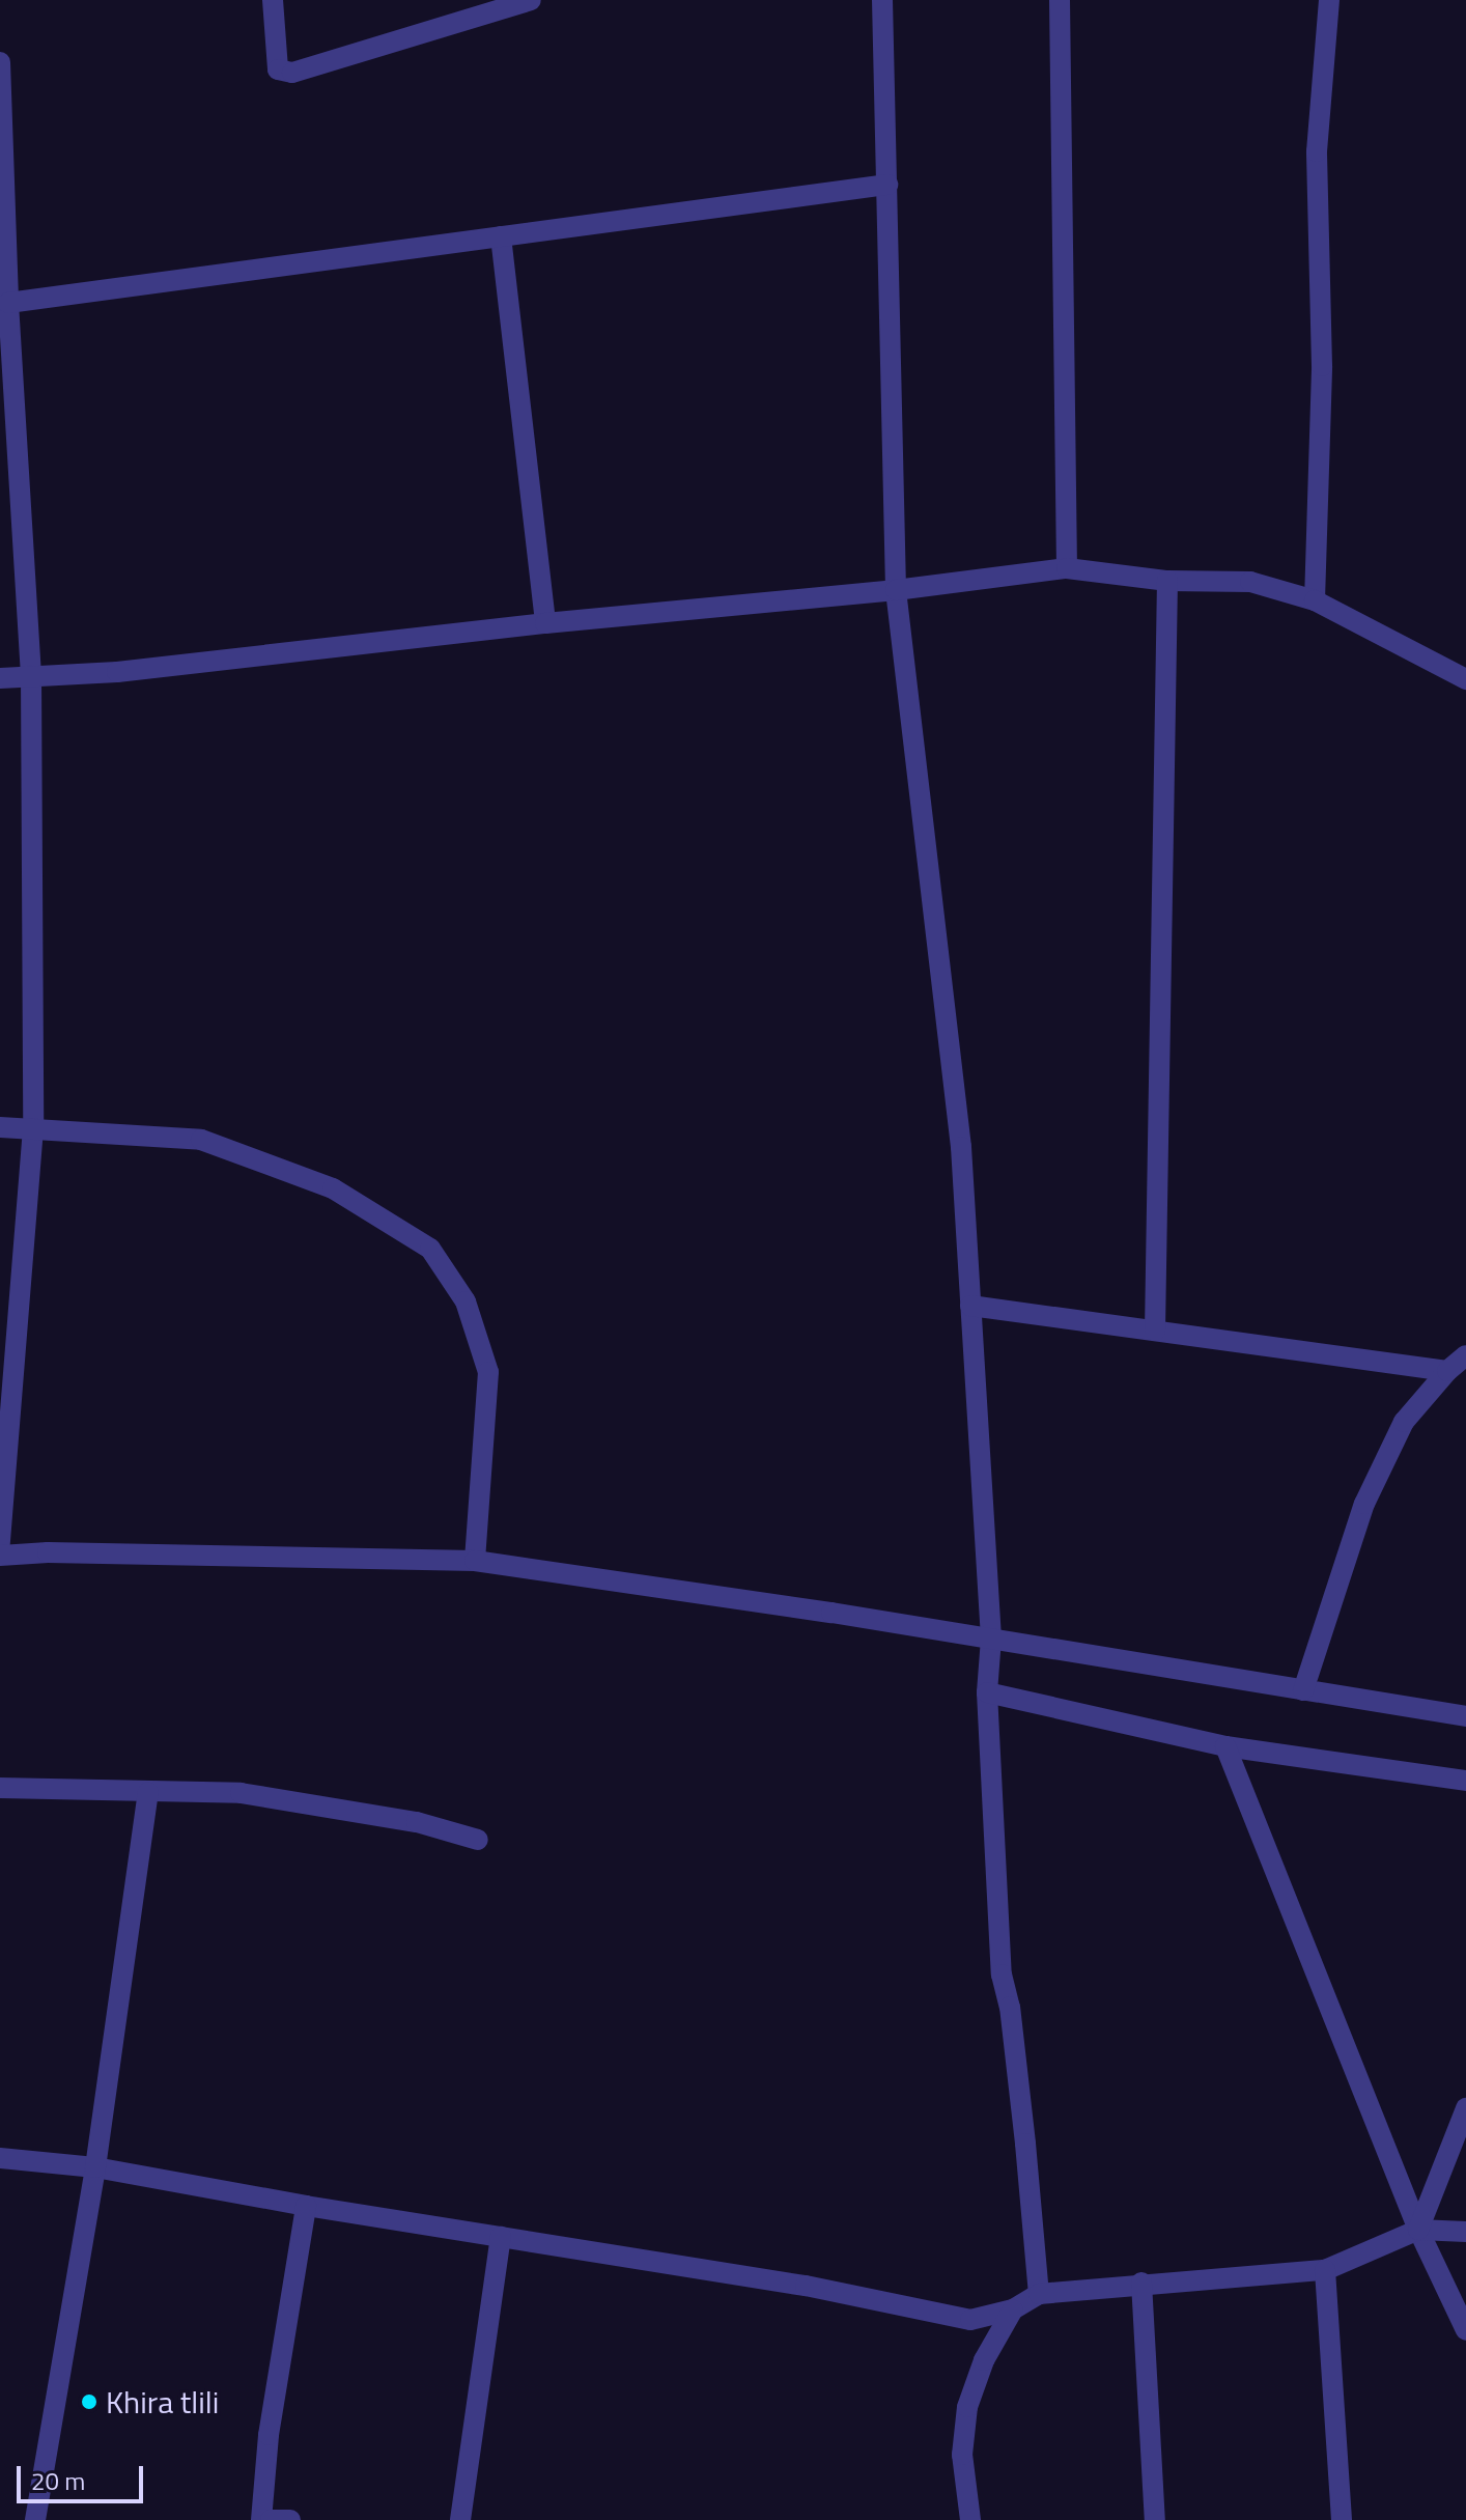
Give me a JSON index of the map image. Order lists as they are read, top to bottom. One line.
{"places":["Khira tlili"],"scale_bar":"20 m"}
